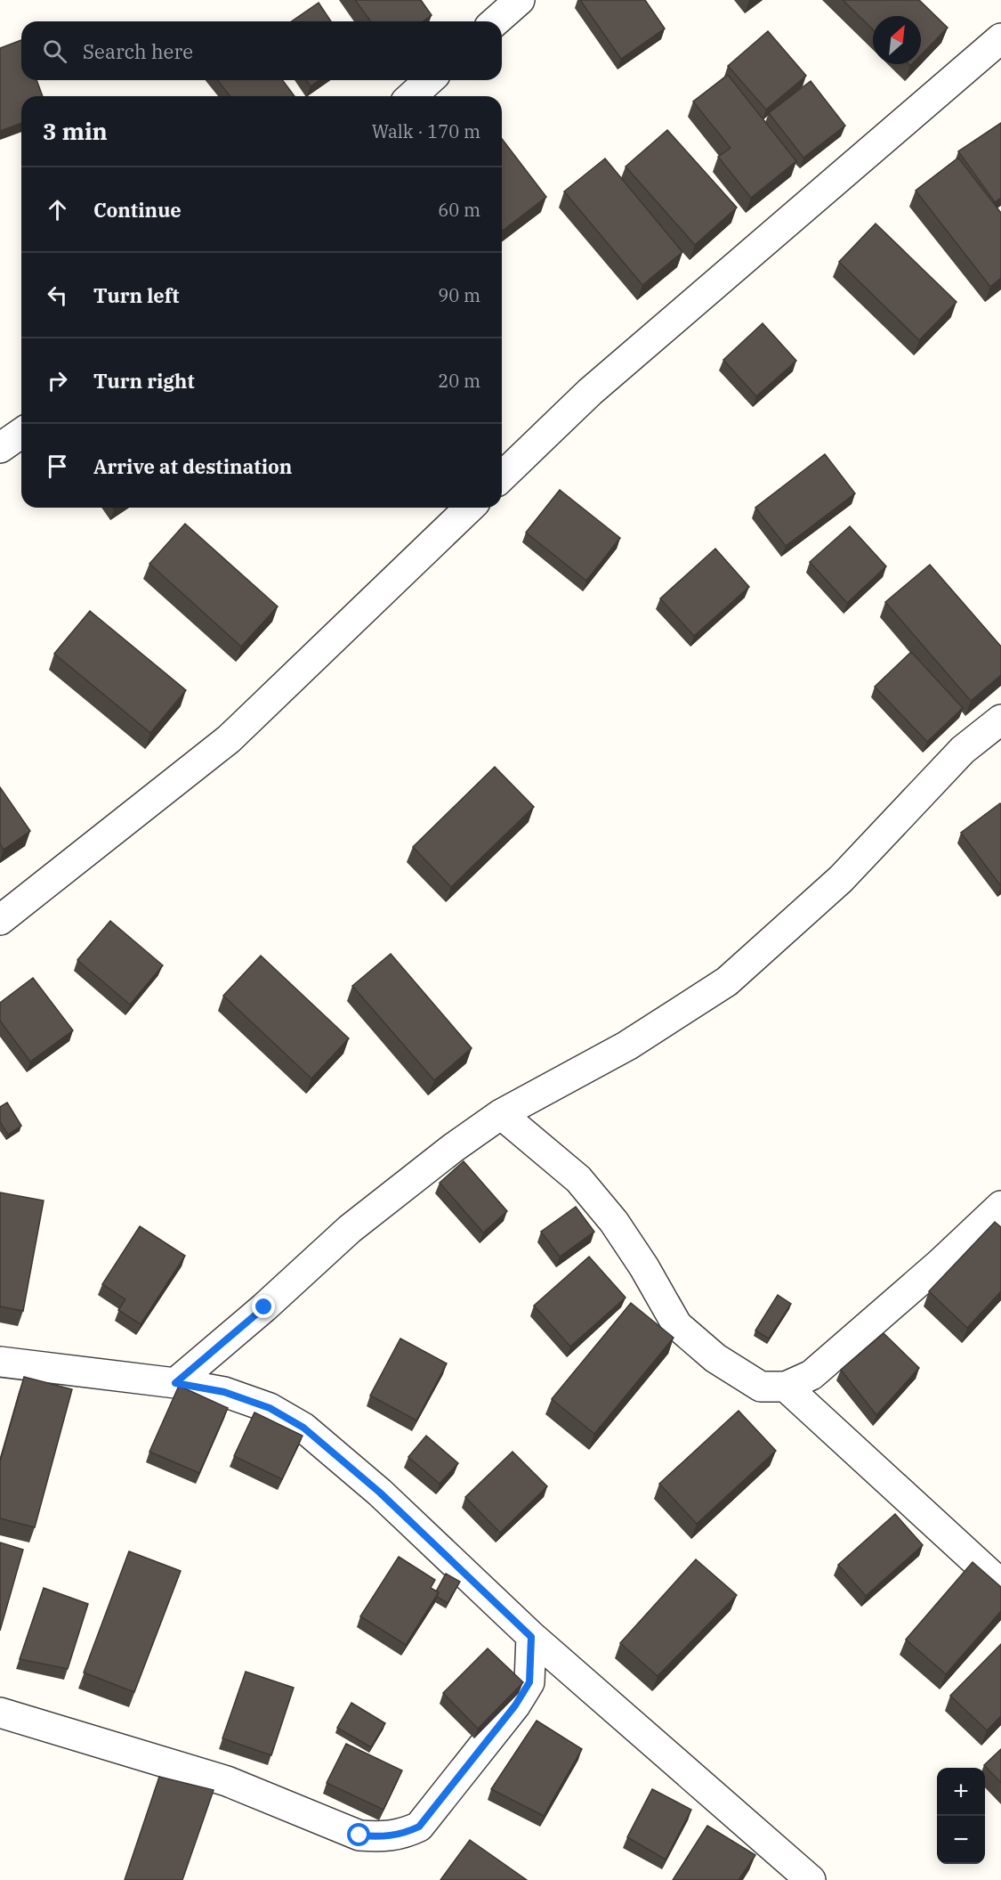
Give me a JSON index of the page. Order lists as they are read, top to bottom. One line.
{"north":"top right","page":{"search":"Search here","heading":["3 min","Walk · 170 m"],"list":[["Continue","60 m"],["Turn left","90 m"],["Turn right","20 m"],"Arrive at destination"],"map_buttons":["+","−"]}}
